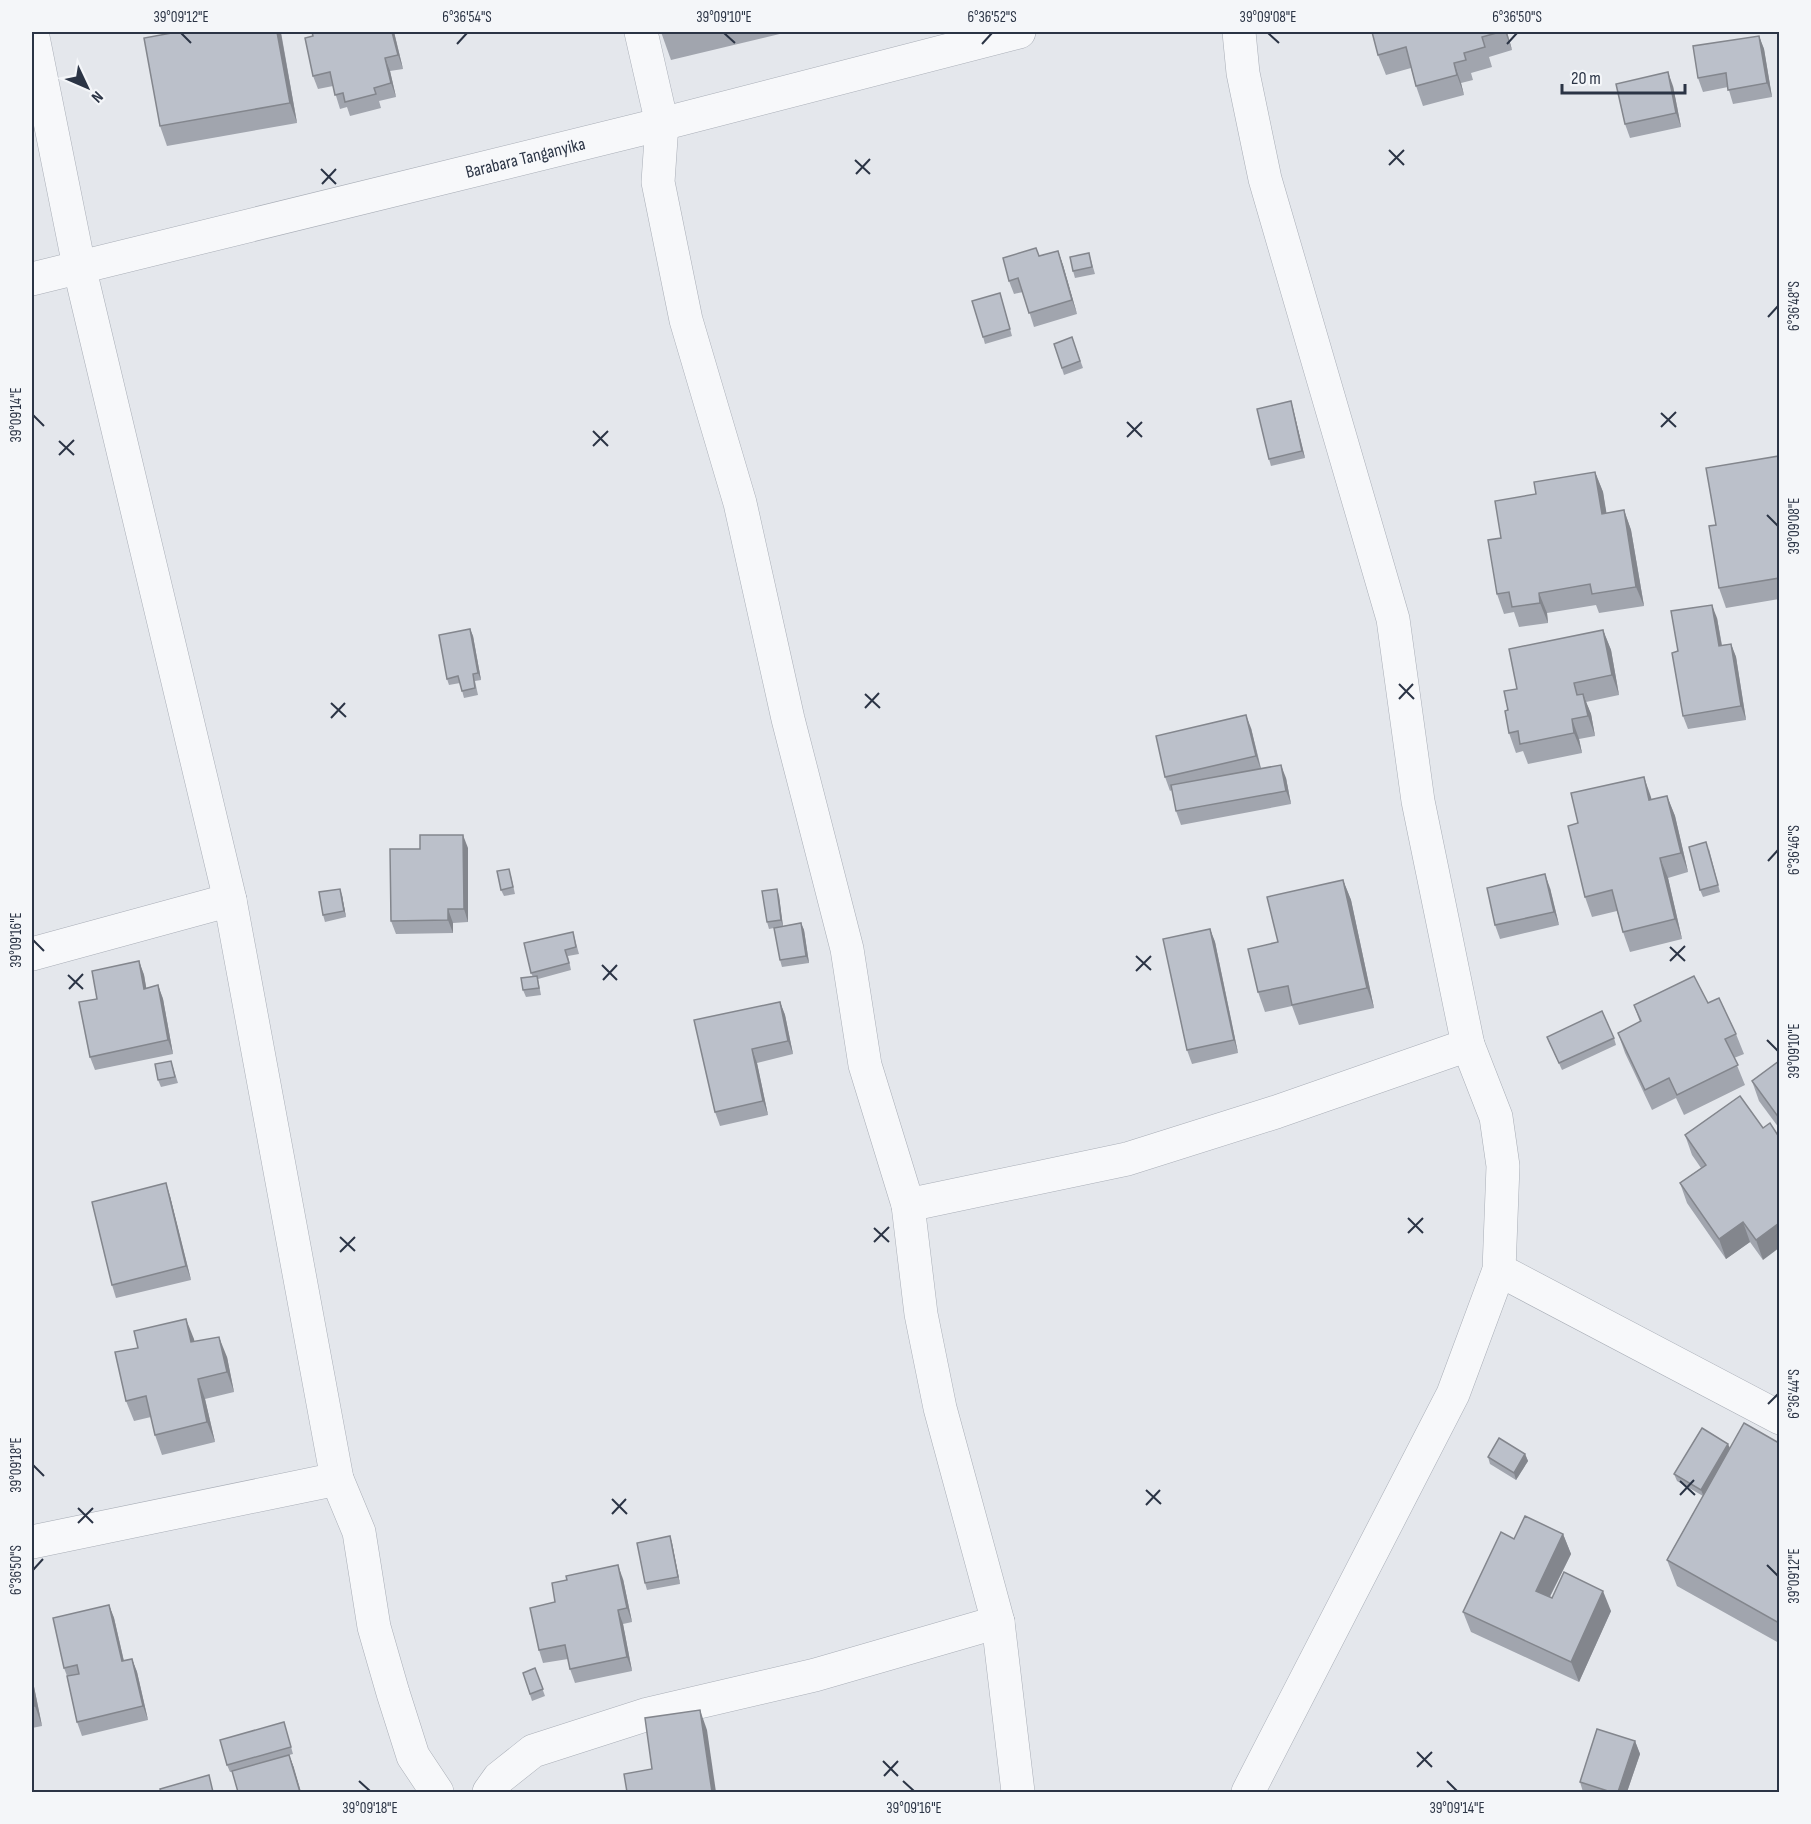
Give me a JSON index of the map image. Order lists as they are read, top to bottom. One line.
{"streets":{"street":["Barabara Tanganyika"]},"scale_bar":"20 m","north":"bottom right","coordinates":["39°09'12\"E","6°36'54\"S","39°09'10\"E","6°36'52\"S","39°09'08\"E","6°36'50\"S","6°36'48\"S","39°09'14\"E","6°36'46\"S","39°09'16\"E","6°36'44\"S","39°09'18\"E"]}
